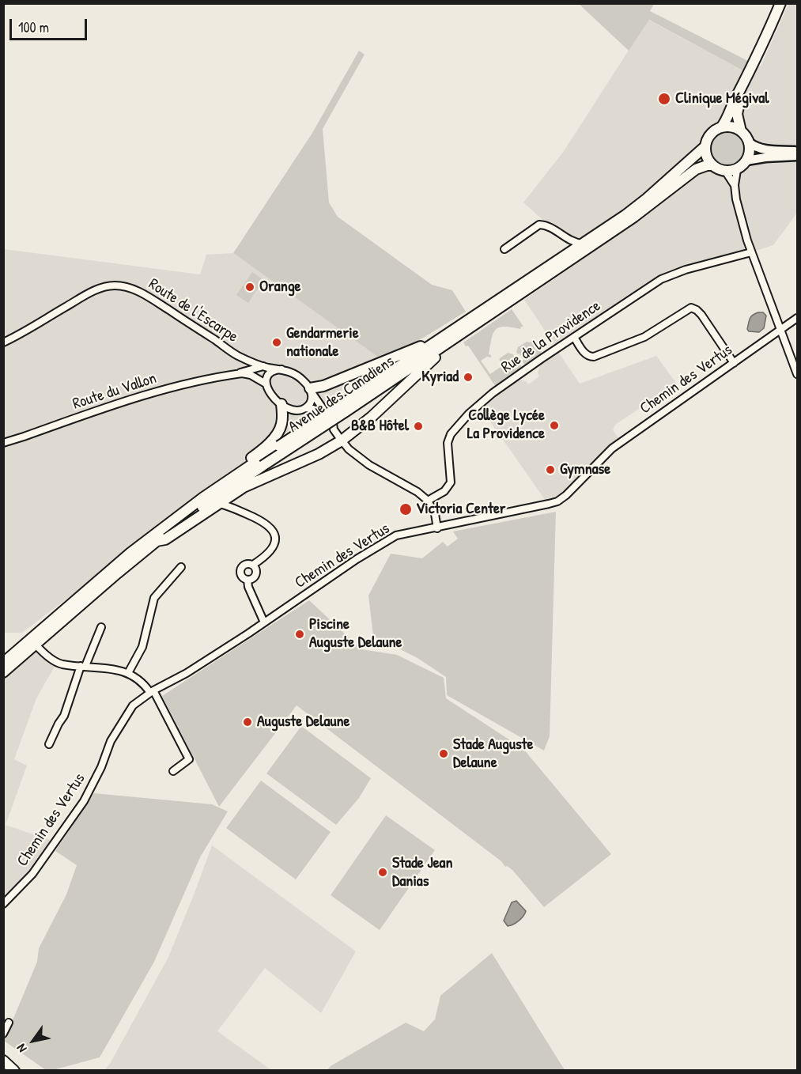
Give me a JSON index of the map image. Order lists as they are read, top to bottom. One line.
{"streets":{"main road":["Avenue des Canadiens"],"street":["Route de l'Escarpe","Rue de la Providence","Chemin des Vertus","Route du Vallon"]},"crossings":[["Route de l'Escarpe","Route du Vallon"]],"places":["Clinique Mégival","Orange","Gendarmerie nationale","Kyriad","Collège Lycée La Providence","B&B Hôtel","Gymnase","Victoria Center","Piscine Auguste Delaune","Auguste Delaune","Stade Auguste Delaune","Stade Jean Danias"],"scale_bar":"100 m","north":"bottom left"}
